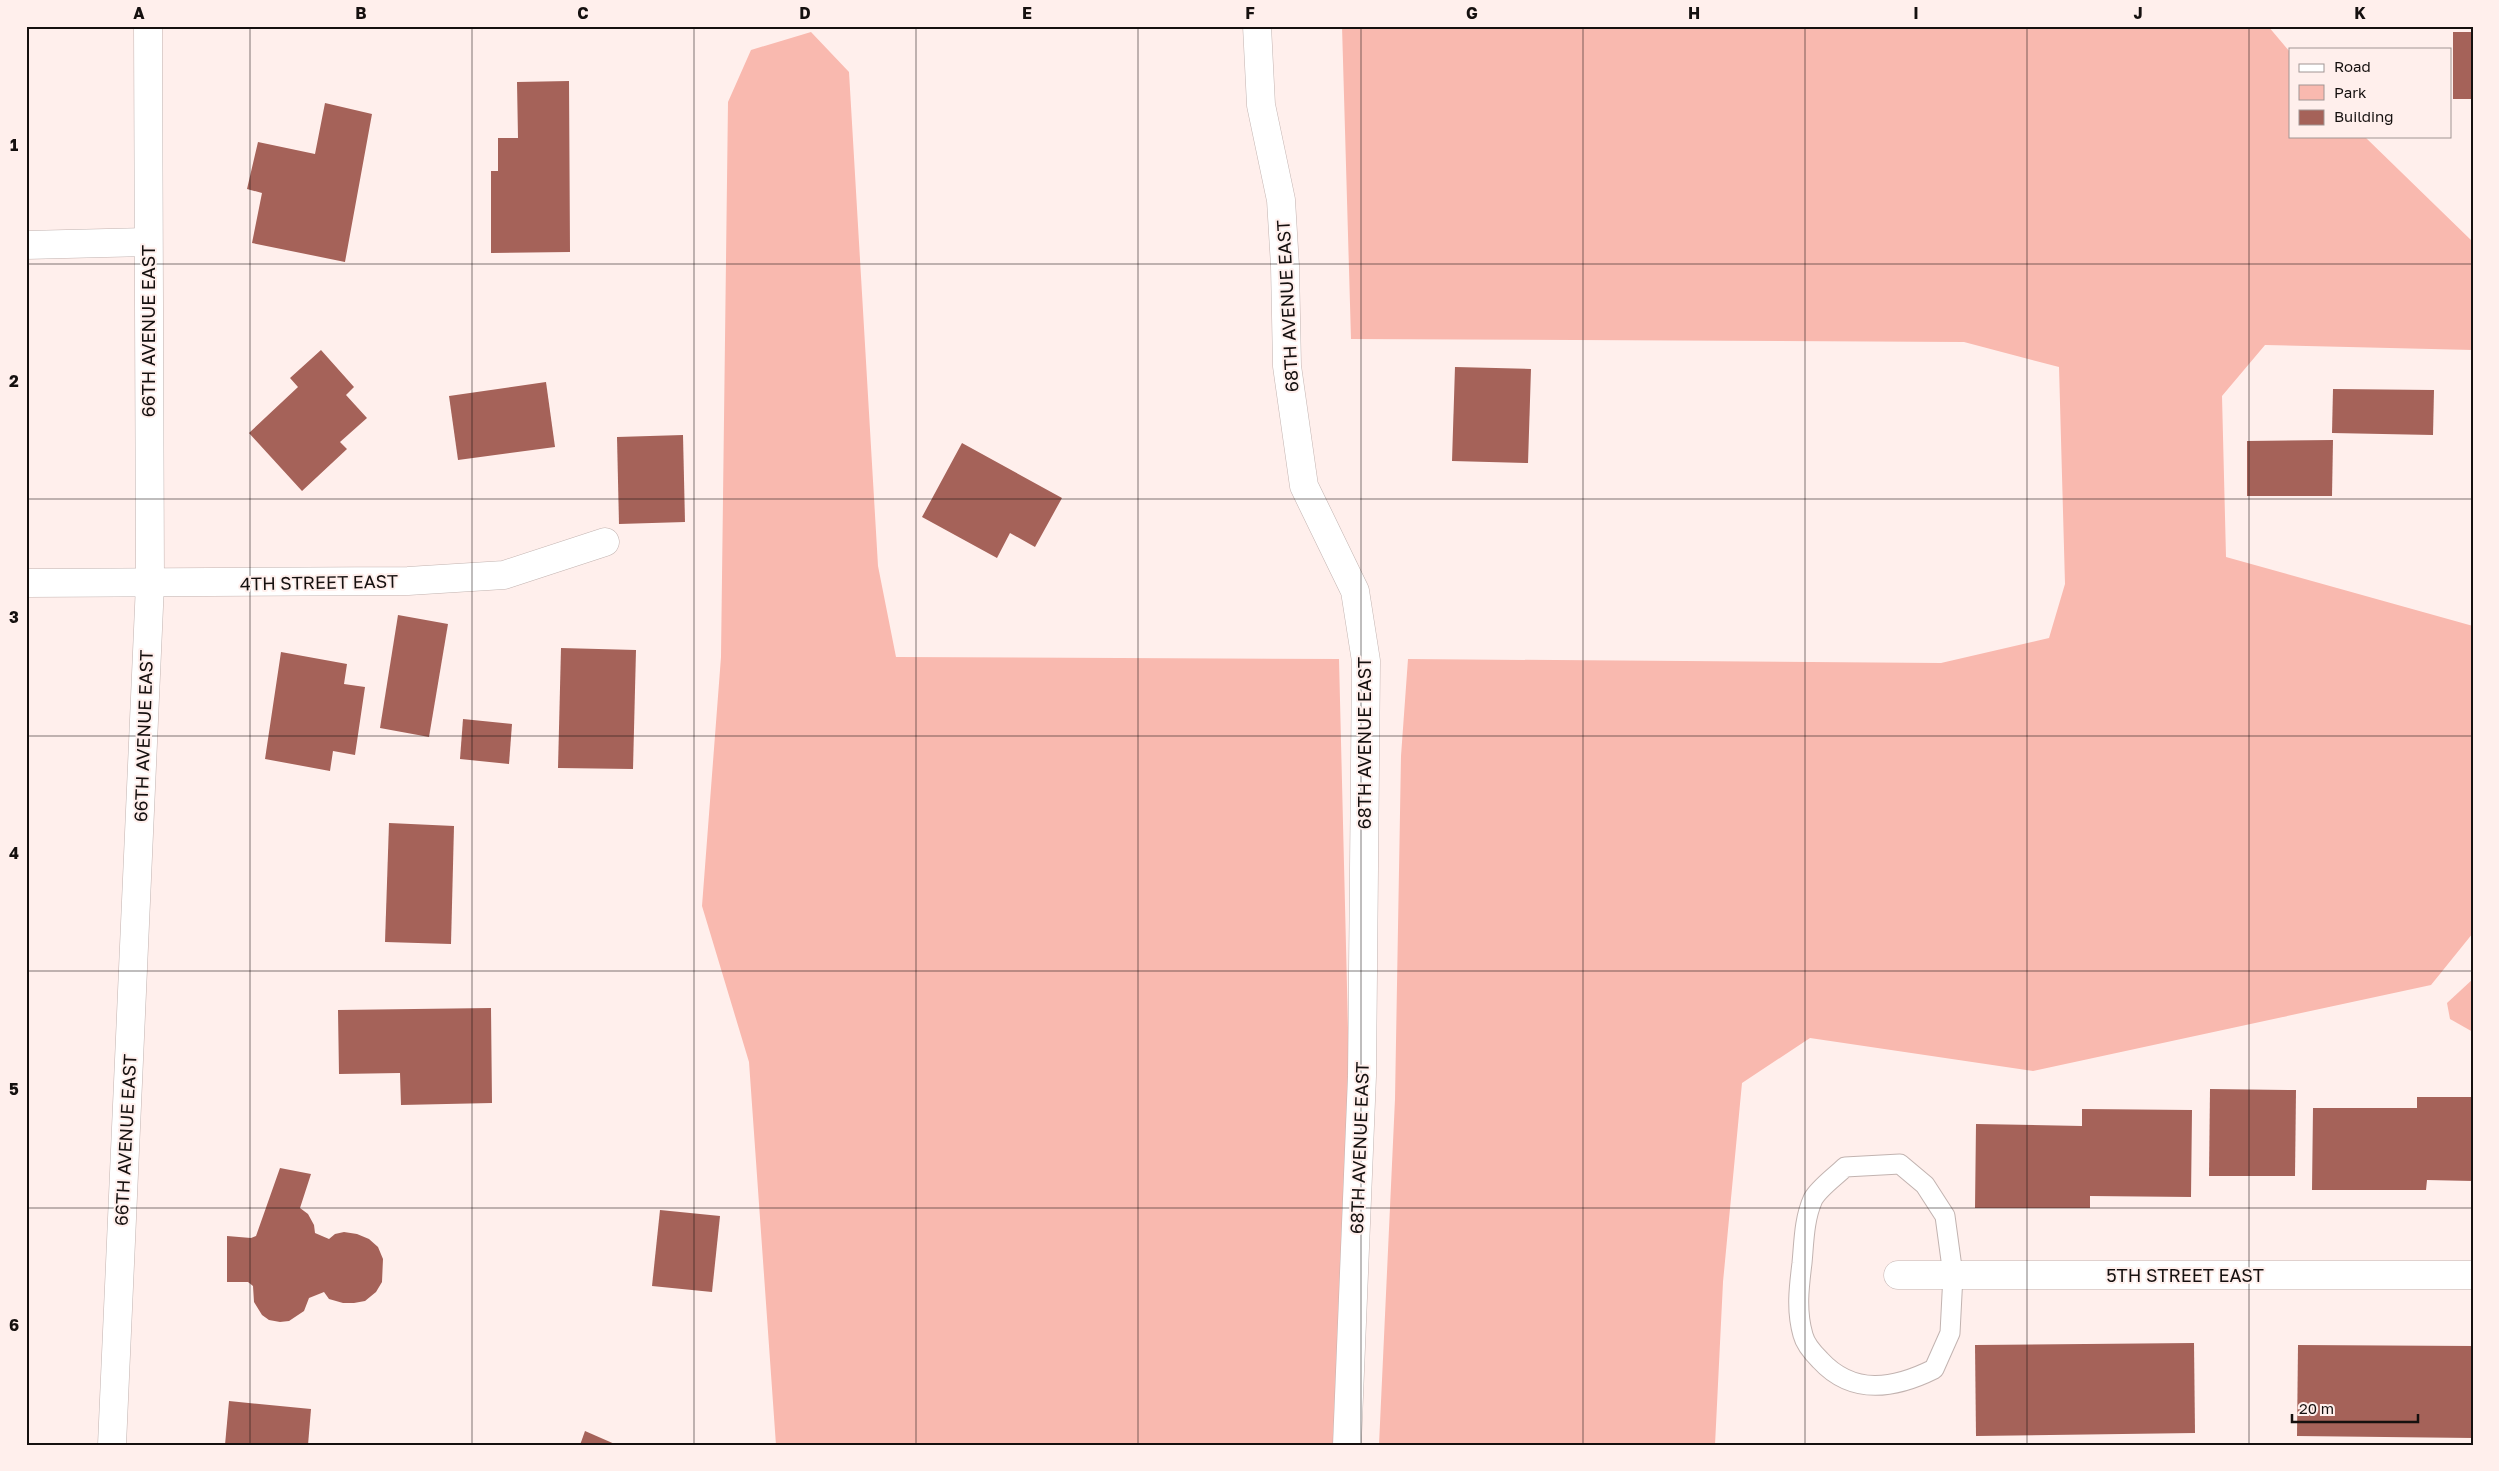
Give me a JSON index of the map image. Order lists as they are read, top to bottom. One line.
{"streets":{"street":["68TH AVENUE EAST","66TH AVENUE EAST","4TH STREET EAST","5TH STREET EAST"]},"crossings":[["66TH AVENUE EAST","4TH STREET EAST"]],"legend":["Road","Park","Building"],"scale_bar":"20 m","grid":{"columns":["A","B","C","D","E","F","G","H","I","J","K"],"rows":["1","2","3","4","5","6"]}}
